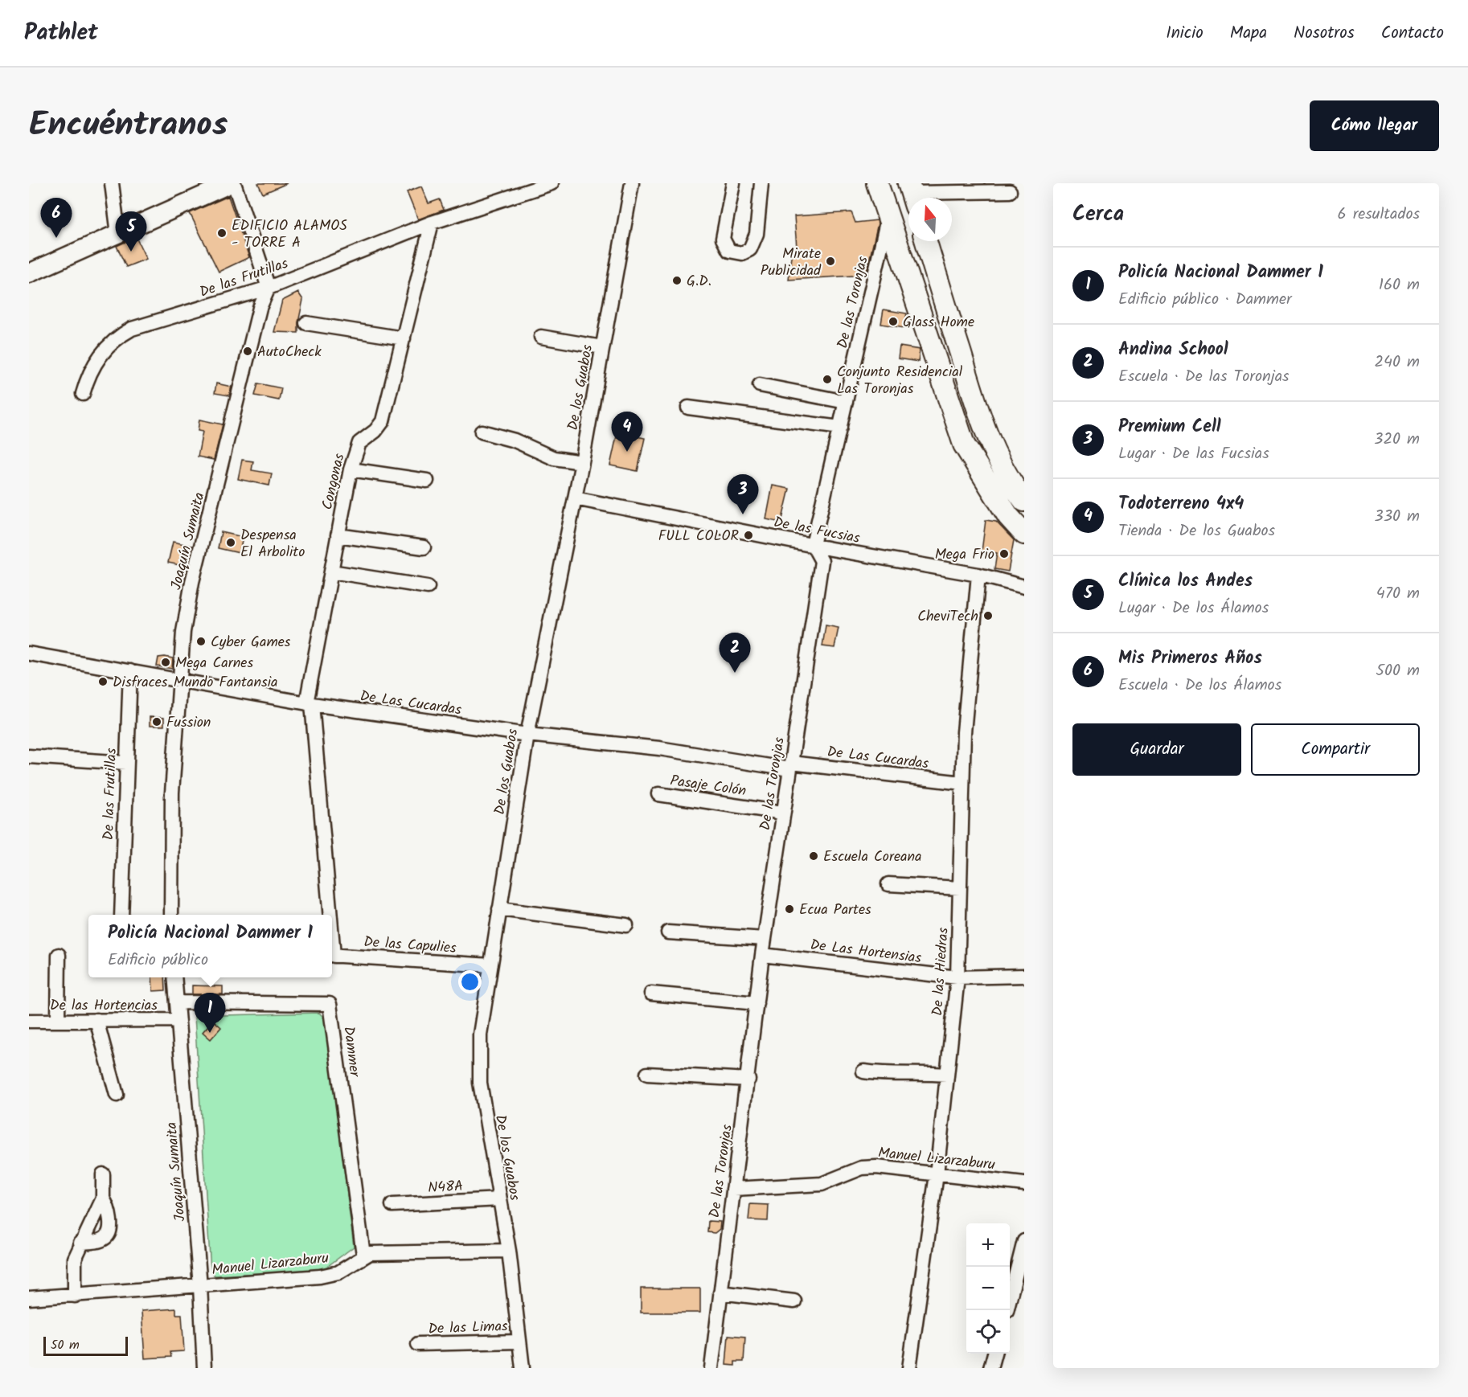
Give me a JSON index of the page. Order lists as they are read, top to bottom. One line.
{"streets":{"street":["De las Frutillas","De las Toronjas","De los Guabos","Congonas","De las Fucsias","Joaquín Sumaita","De Las Cucardas","Pasaje Colón","De las Capulies","De Las Hortensias","De las Hiedras","De las Hortencias","Dammer","Manuel Lizarzaburu","N48A","De las Limas"]},"crossings":[["De las Frutillas","Congonas"],["De las Frutillas","Joaquín Sumaita"],["De las Frutillas","De Las Cucardas"],["De las Toronjas","De las Fucsias"],["De las Toronjas","De Las Cucardas"],["De las Toronjas","Pasaje Colón"],["De las Toronjas","De Las Hortensias"],["De las Toronjas","Manuel Lizarzaburu"],["De los Guabos","De las Fucsias"],["De los Guabos","De Las Cucardas"],["De los Guabos","De las Capulies"],["De los Guabos","N48A"],["De los Guabos","De las Limas"],["Congonas","De Las Cucardas"],["De las Fucsias","De las Hiedras"],["Joaquín Sumaita","De Las Cucardas"],["Joaquín Sumaita","De las Hortencias"],["Joaquín Sumaita","Dammer"],["Joaquín Sumaita","Manuel Lizarzaburu"],["De Las Cucardas","De las Hiedras"],["De Las Hortensias","De las Hiedras"],["De las Hiedras","Manuel Lizarzaburu"],["Dammer","Manuel Lizarzaburu"]],"places":["EDIFICIO ALAMOS - TORRE A","Mirate Publicidad","G.D.","Glass Home","AutoCheck","Conjunto Residencial Las Toronjas","FULL COLOR","Despensa El Arbolito","Mega Frio","CheviTech","Cyber Games","Mega Carnes","Disfraces Mundo Fantansia","Fussion","Escuela Coreana","Ecua Partes"],"scale_bar":"50 m","north":"top","page":{"header":"Pathlet","nav":["Inicio","Mapa","Nosotros","Contacto"],"title":"Encuéntranos","buttons":["Cómo llegar",["Guardar","Compartir"]],"heading":["Cerca","6 resultados"],"pins":["6","5","4","3","2","1"],"list":[{"mark":"1","name":"Policía Nacional Dammer 1","note":"Edificio público · Dammer","value":"160 m"},{"mark":"2","name":"Andina School","note":"Escuela · De las Toronjas","value":"240 m"},{"mark":"3","name":"Premium Cell","note":"Lugar · De las Fucsias","value":"320 m"},{"mark":"4","name":"Todoterreno 4x4","note":"Tienda · De los Guabos","value":"330 m"},{"mark":"5","name":"Clínica los Andes","note":"Lugar · De los Álamos","value":"470 m"},{"mark":"6","name":"Mis Primeros Años","note":"Escuela · De los Álamos","value":"500 m"}],"popup":["Policía Nacional Dammer 1","Edificio público"],"map_buttons":["+","−"],"scale":"50 m"}}
